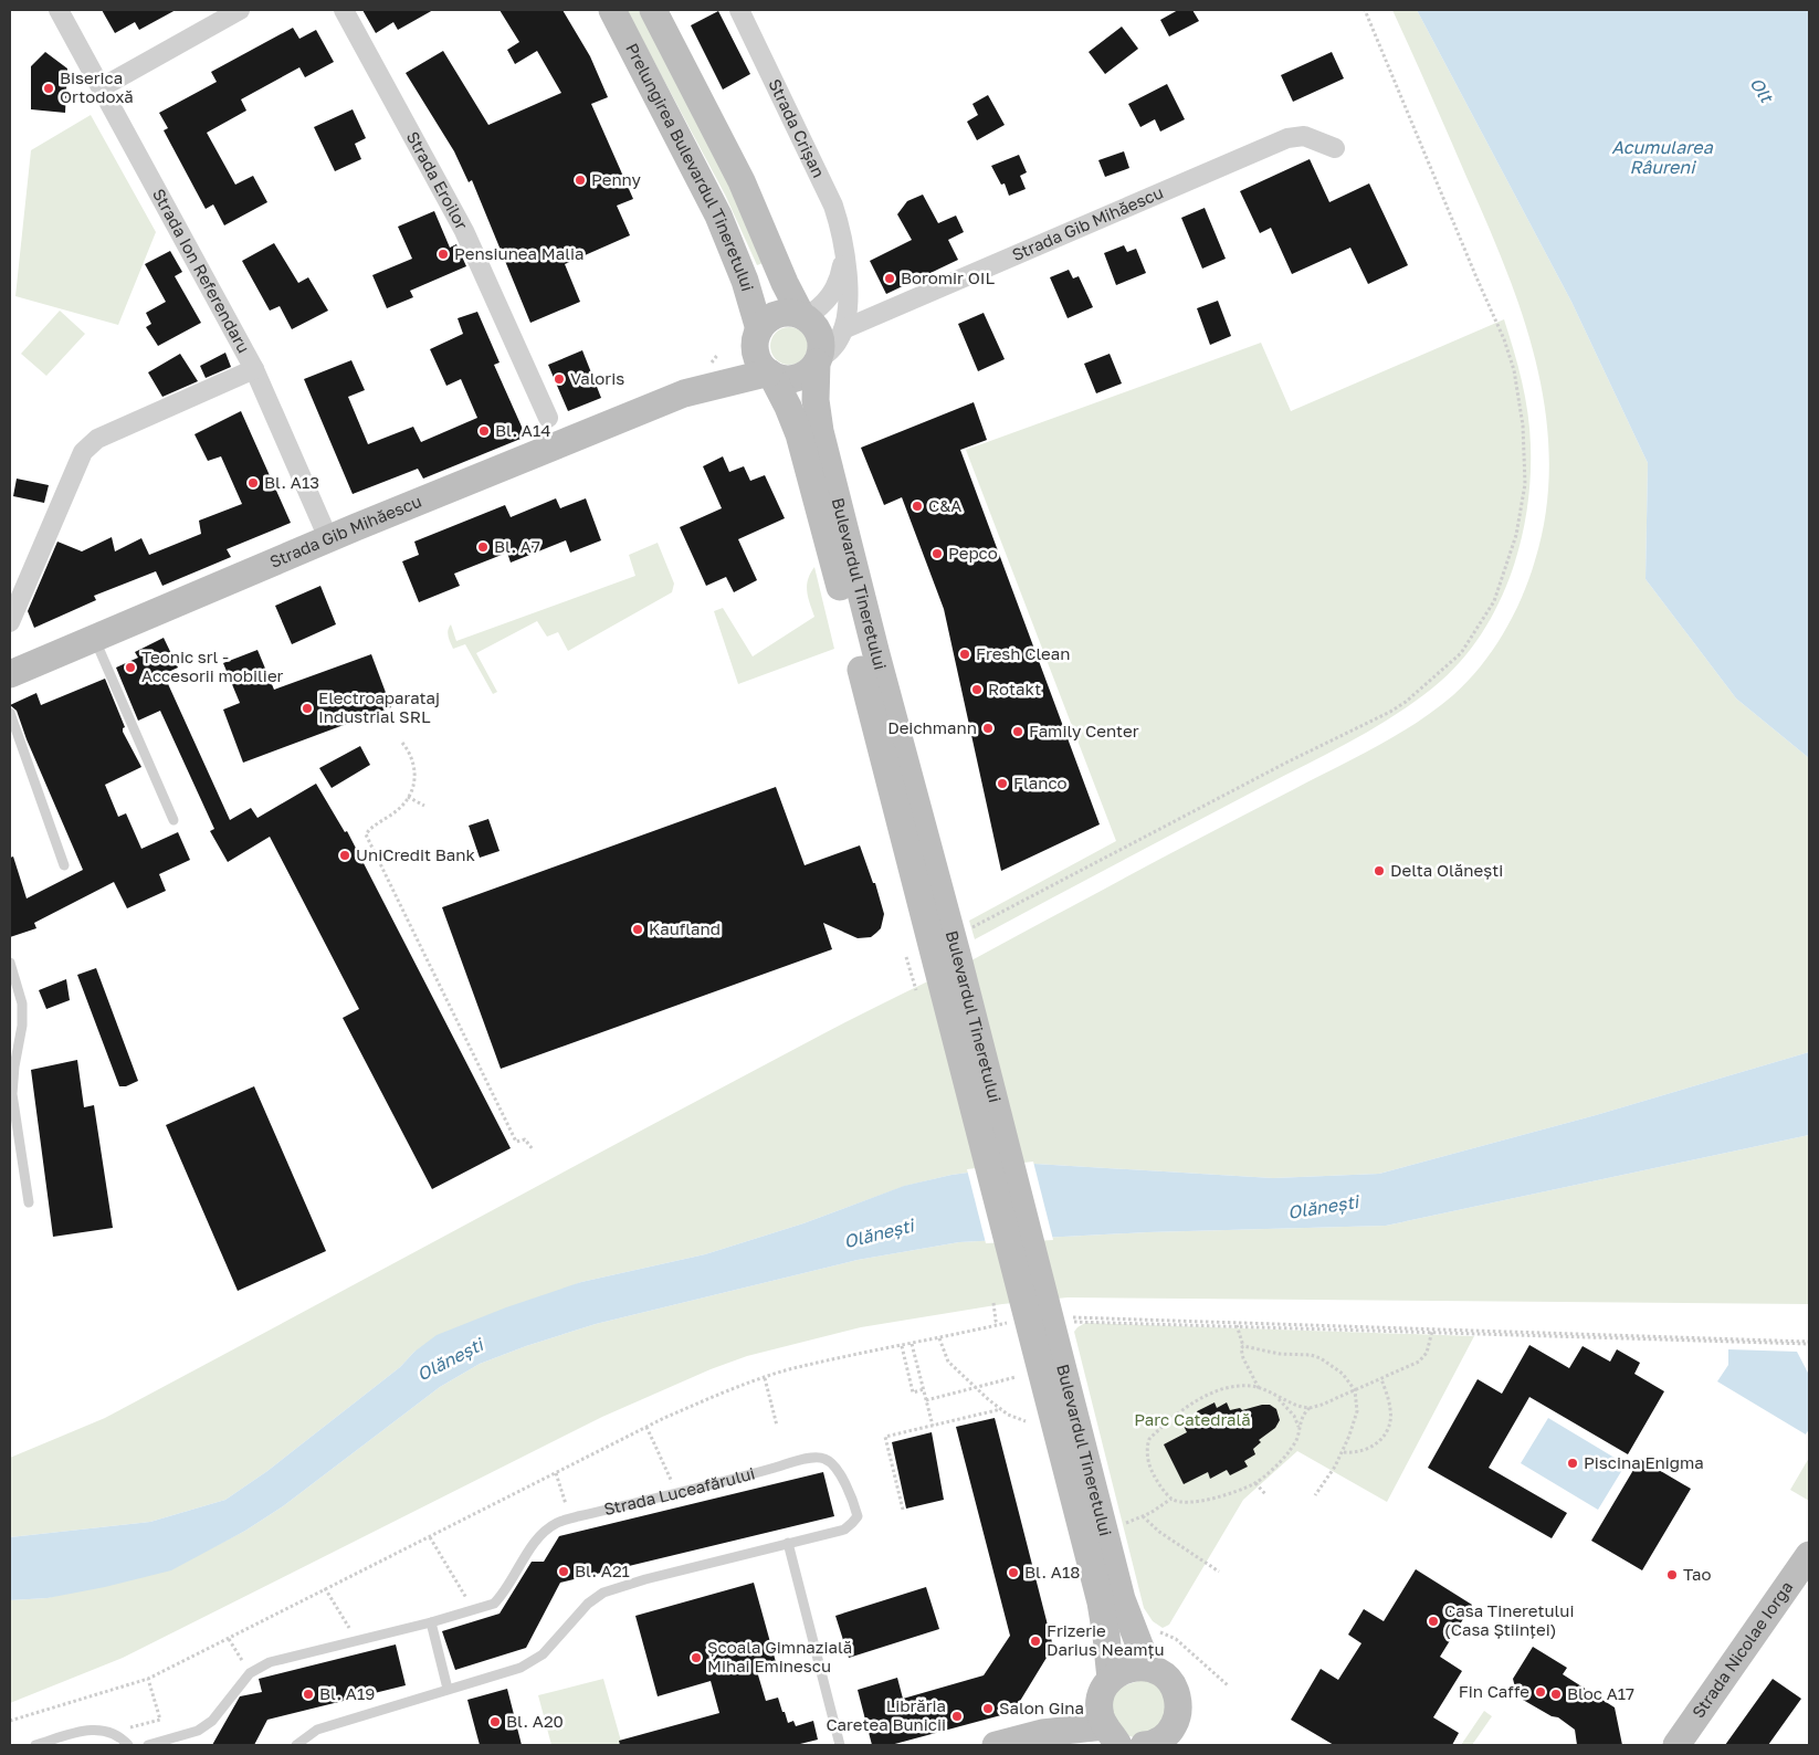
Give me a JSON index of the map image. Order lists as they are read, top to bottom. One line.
{"streets":{"main road":["Prelungirea Bulevardul Tineretului","Strada Gib Mihăescu","Bulevardul Tineretului","Strada Nicolae Iorga"],"street":["Strada Crișan","Strada Eroilor","Strada Ion Referendaru"],"lane":["Strada Luceafărului"]},"crossings":[["Strada Crișan","Prelungirea Bulevardul Tineretului"],["Strada Crișan","Strada Gib Mihăescu"],["Strada Crișan","Bulevardul Tineretului"],["Prelungirea Bulevardul Tineretului","Strada Gib Mihăescu"],["Prelungirea Bulevardul Tineretului","Bulevardul Tineretului"],["Strada Gib Mihăescu","Strada Ion Referendaru"],["Strada Gib Mihăescu","Bulevardul Tineretului"]],"water":["Olt","Acumularea Râureni","Olănești"],"parks":["Parc Catedrală"],"places":["Biserica Ortodoxă","Penny","Pensiunea Malia","Boromir OIL","Valoris","Bl. A14","Bl. A13","C&A","Bl. A7","Pepco","Fresh Clean","Teonic srl - Accesorii mobilier","Rotakt","Electroaparataj Industrial SRL","Deichmann","Family Center","Flanco","UniCredit Bank","Delta Olănești","Kaufland","Piscina Enigma","Bl. A21","Bl. A18","Tao","Casa Tineretului (Casa Științei)","Frizerie Darius Neamțu","Școala Gimnazială Mihai Eminescu","Fin Caffe","Bl. A19","Bloc A17","Salon Gina","Librăria Caretea Bunicii","Bl. A20"]}
